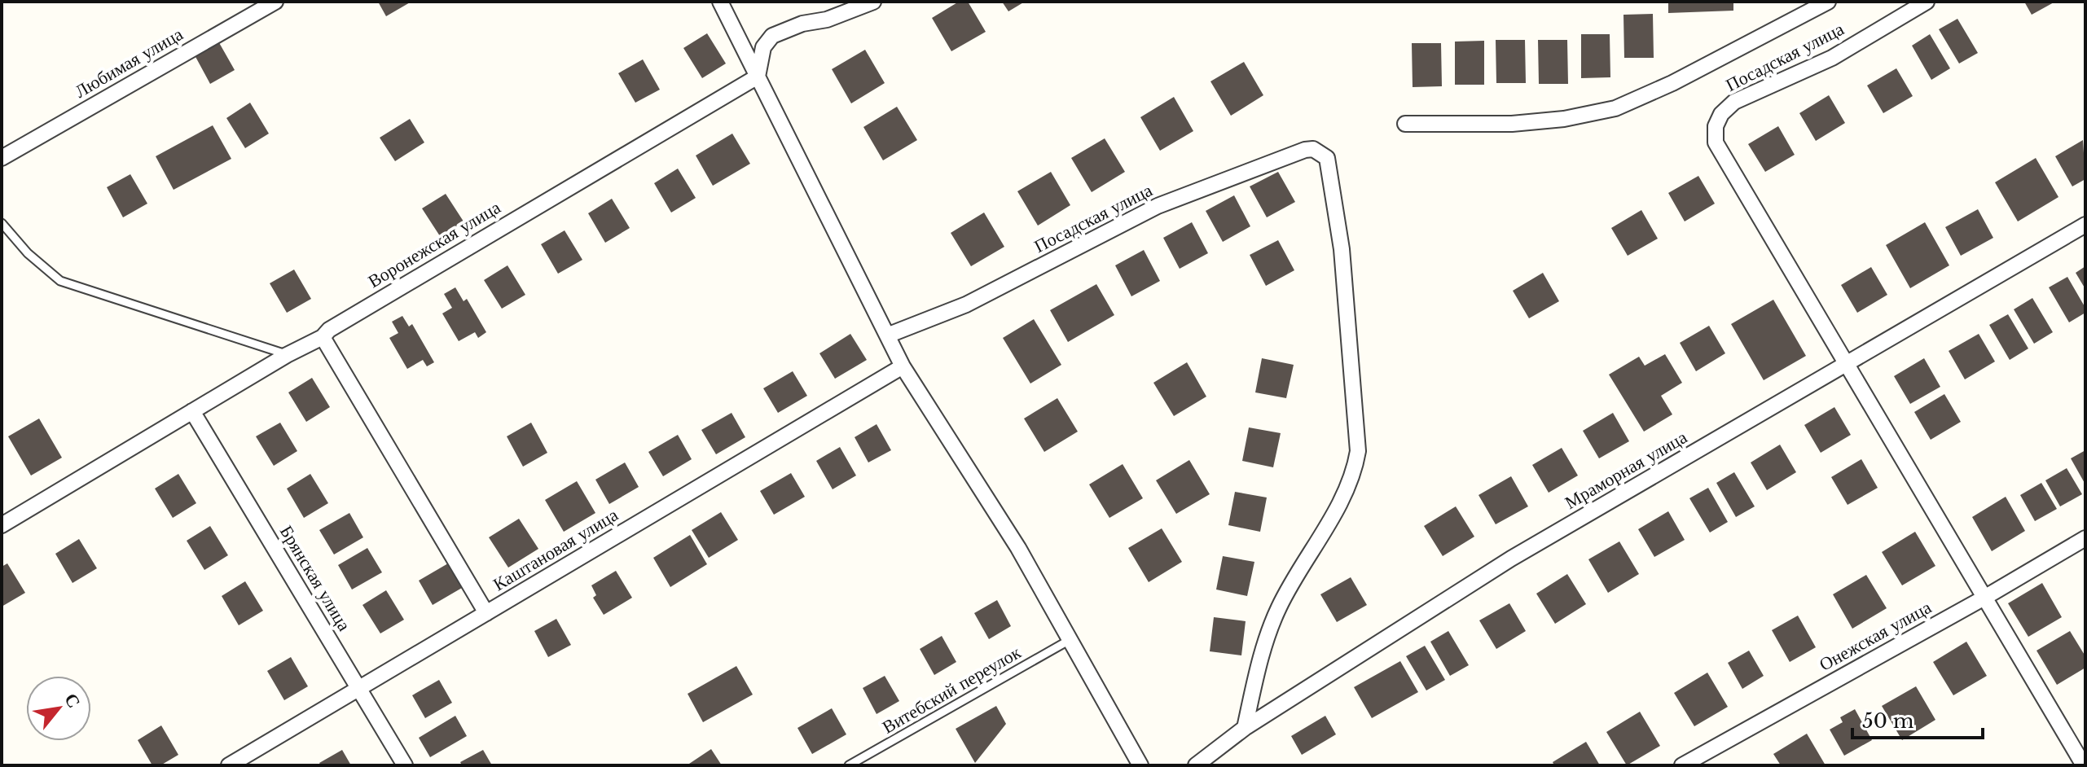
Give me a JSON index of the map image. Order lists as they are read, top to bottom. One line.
{"streets":{"street":["Посадская улица","Любимая улица","Воронежская улица","Мраморная улица","Каштановая улица","Брянская улица","Онежская улица"],"lane":["Витебский переулок"]},"crossings":[["Посадская улица","Мраморная улица"],["Воронежская улица","Брянская улица"],["Каштановая улица","Брянская улица"]],"scale_bar":"50 m","north":"top right"}
